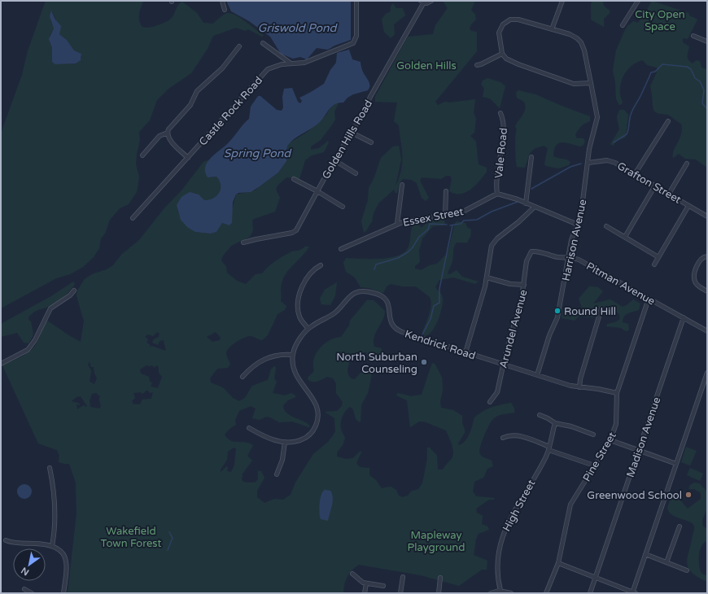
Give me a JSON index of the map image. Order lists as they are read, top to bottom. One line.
{"streets":{"street":["Castle Rock Road","Golden Hills Road","Vale Road","Grafton Street","Essex Street","Harrison Avenue","Pitman Avenue","Arundel Avenue","Kendrick Road","Madison Avenue","Pine Street","High Street"]},"crossings":[["Vale Road","Essex Street"],["Grafton Street","Harrison Avenue"],["Harrison Avenue","Pitman Avenue"],["Harrison Avenue","Kendrick Road"],["Pitman Avenue","Arundel Avenue"],["Pitman Avenue","Madison Avenue"],["Pitman Avenue","Pine Street"],["Arundel Avenue","Kendrick Road"],["Kendrick Road","Pine Street"]],"water":["Griswold Pond","Spring Pond"],"parks":["City Open Space","Golden Hills","Wakefield Town Forest","Mapleway Playground"],"places":["Round Hill","North Suburban Counseling","Greenwood School"],"north":"bottom left"}
